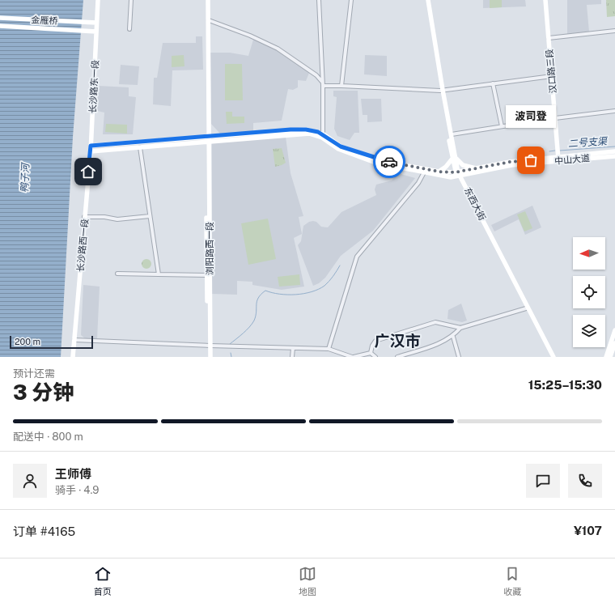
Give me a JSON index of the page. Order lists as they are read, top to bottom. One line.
{"streets":{"main road":["金雁桥","汉口路三段","长沙路东一段","中山大道","东西大街","长沙路西一段","浏阳路西一段"]},"crossings":[["金雁桥","长沙路东一段"],["汉口路三段","中山大道"],["长沙路东一段","长沙路西一段"],["中山大道","东西大街"],["中山大道","浏阳路西一段"]],"districts":["广汉市"],"water":["二号支渠","鸭子河"],"places":["波司登"],"scale_bar":"200 m","north":"left","page":{"bubble":"波司登","scale":"200 m","heading":["3 分钟","预计还需","15:25–15:30"],"panel":["王师傅","骑手 · 4.9","订单 #4165","¥107"],"bar":"配送中 · 800 m","tabs":["首页","地图","收藏"]}}
